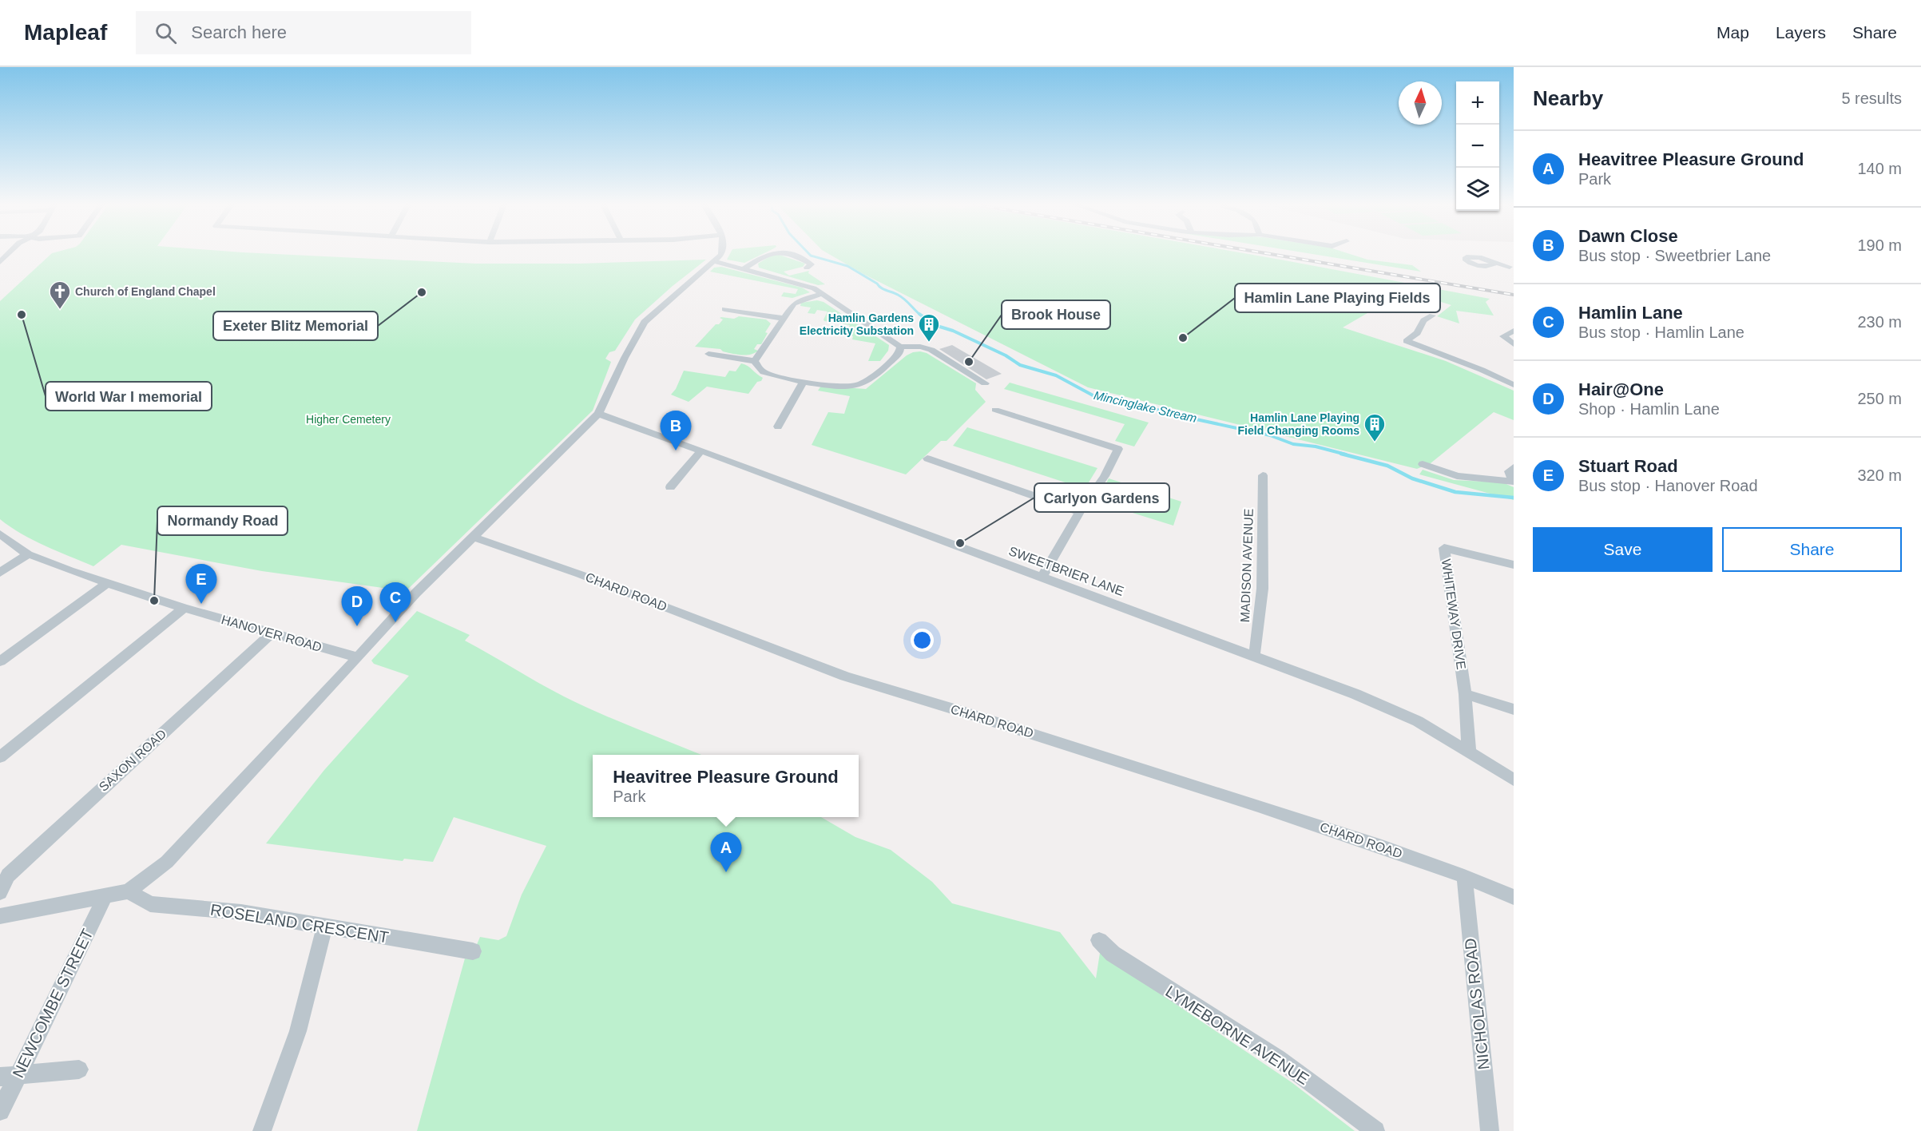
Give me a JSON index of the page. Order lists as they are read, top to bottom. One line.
{"streets":{"street":["MADISON AVENUE","SWEETBRIER LANE","CHARD ROAD","WHITEWAY DRIVE","HANOVER ROAD","SAXON ROAD","ROSELAND CRESCENT","NEWCOMBE STREET","NICHOLAS ROAD","LYMEBORNE AVENUE"]},"crossings":[["MADISON AVENUE","SWEETBRIER LANE"],["SWEETBRIER LANE","WHITEWAY DRIVE"],["CHARD ROAD","NICHOLAS ROAD"],["HANOVER ROAD","SAXON ROAD"]],"water":["Mincinglake Stream"],"parks":["Higher Cemetery"],"places":{"other":["Exeter Blitz Memorial","World War I memorial","Hamlin Lane Playing Fields","Brook House","Carlyon Gardens","Normandy Road"],"church":["Church of England Chapel"],"building":["Hamlin Gardens Electricity Substation","Hamlin Lane Playing Field Changing Rooms"]},"north":"top","page":{"header":"Mapleaf","search":"Search here","nav":["Map","Layers","Share"],"heading":["Nearby","5 results"],"map_buttons":["+","−"],"list":[{"mark":"A","name":"Heavitree Pleasure Ground","note":"Park","value":"140 m"},{"mark":"B","name":"Dawn Close","note":"Bus stop · Sweetbrier Lane","value":"190 m"},{"mark":"C","name":"Hamlin Lane","note":"Bus stop · Hamlin Lane","value":"230 m"},{"mark":"D","name":"Hair@One","note":"Shop · Hamlin Lane","value":"250 m"},{"mark":"E","name":"Stuart Road","note":"Bus stop · Hanover Road","value":"320 m"}],"pins":["B","E","C","D","A"],"buttons":["Save","Share"],"popup":["Heavitree Pleasure Ground","Park"]}}
